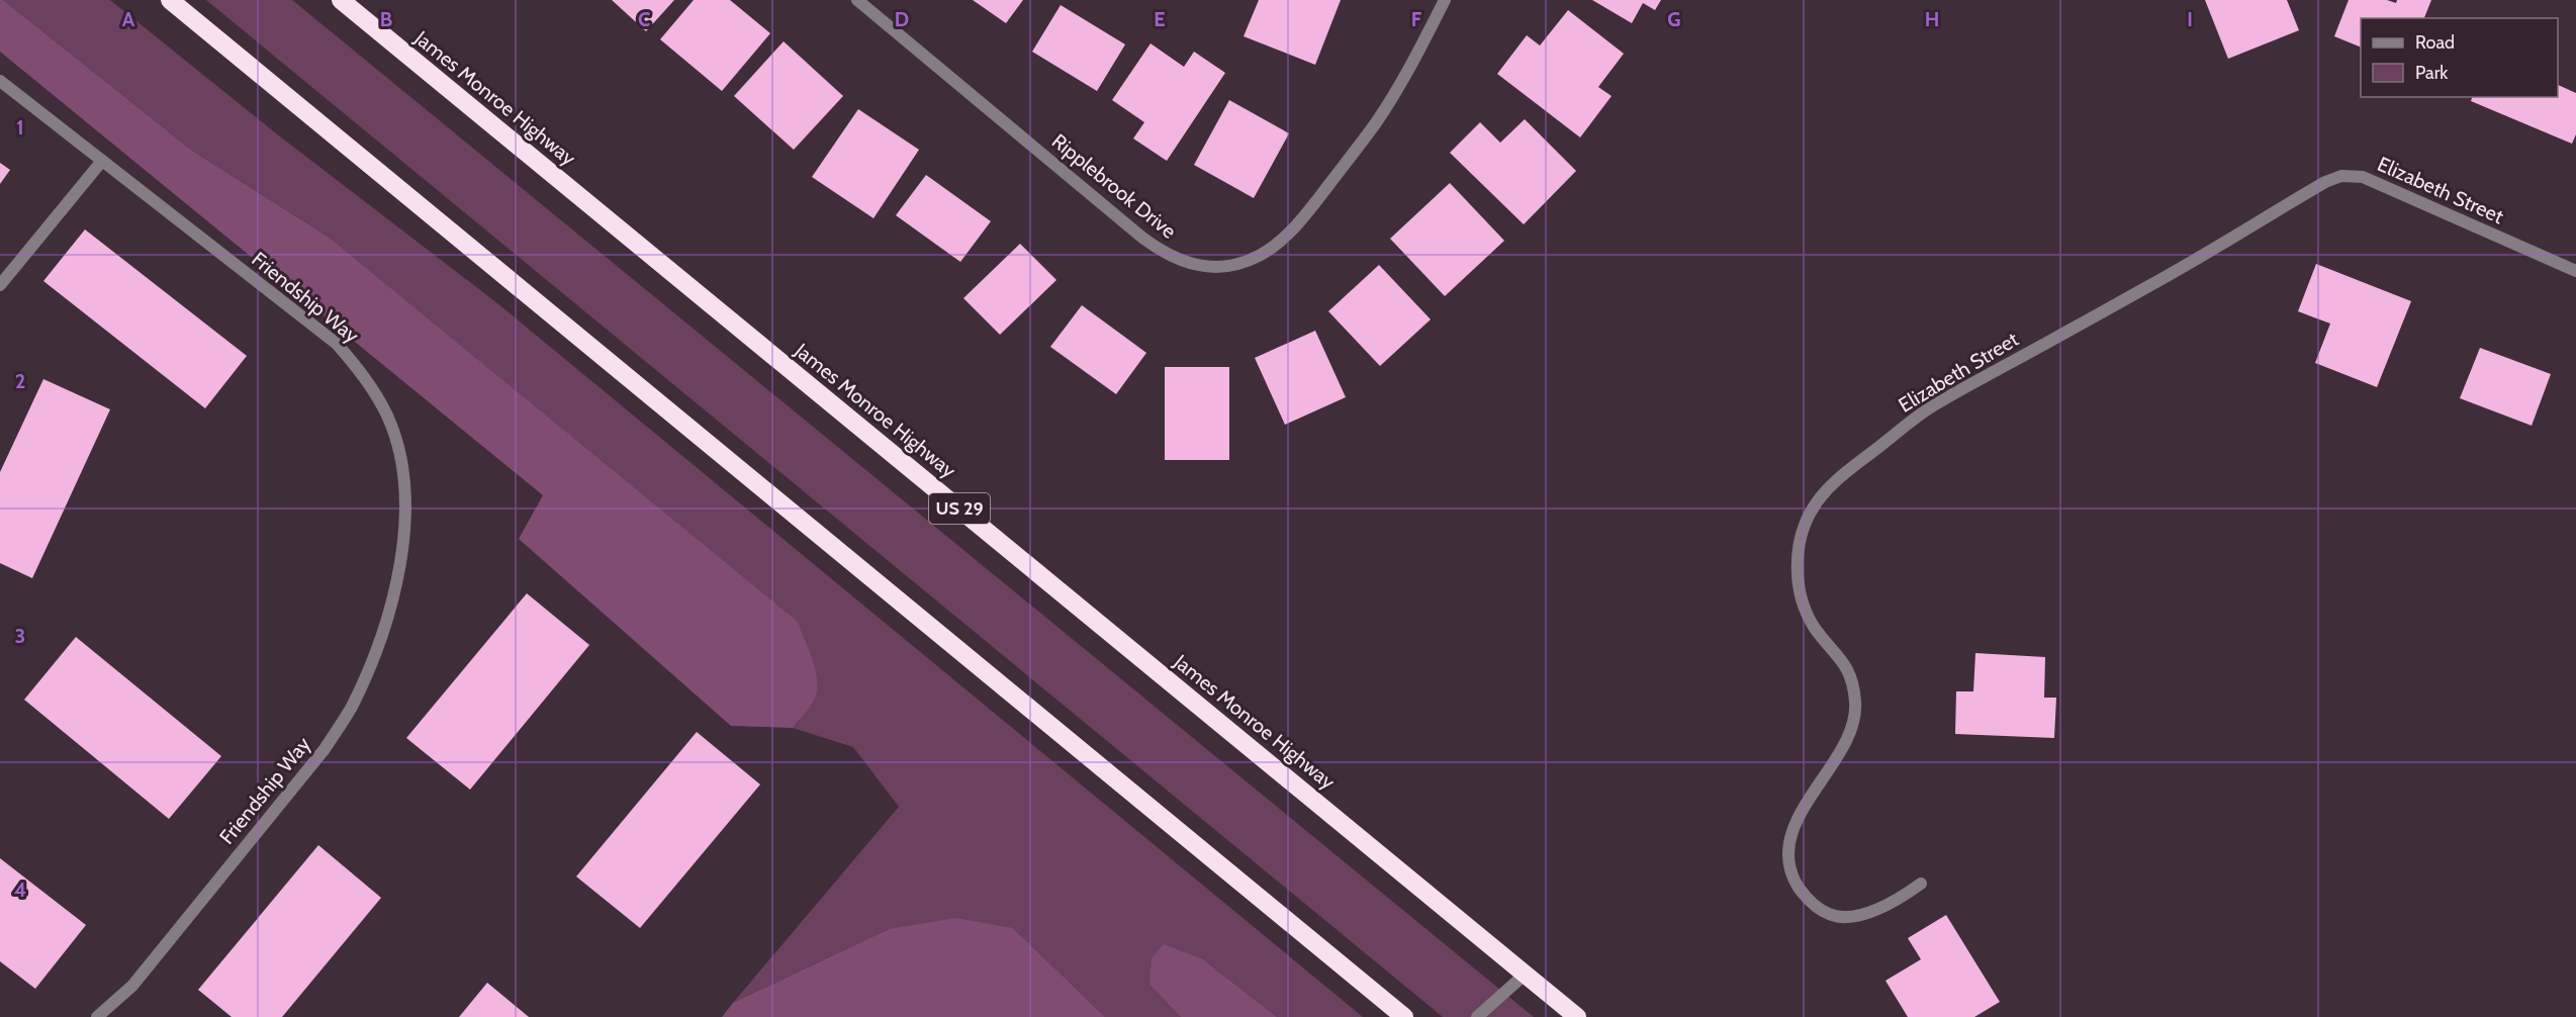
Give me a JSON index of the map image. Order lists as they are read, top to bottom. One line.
{"streets":{"highway":["James Monroe Highway","US 29"],"street":["Ripplebrook Drive","Elizabeth Street","Friendship Way"]},"legend":["Road","Park"],"grid":{"columns":["A","B","C","D","E","F","G","H","I"],"rows":["1","2","3","4"]}}
